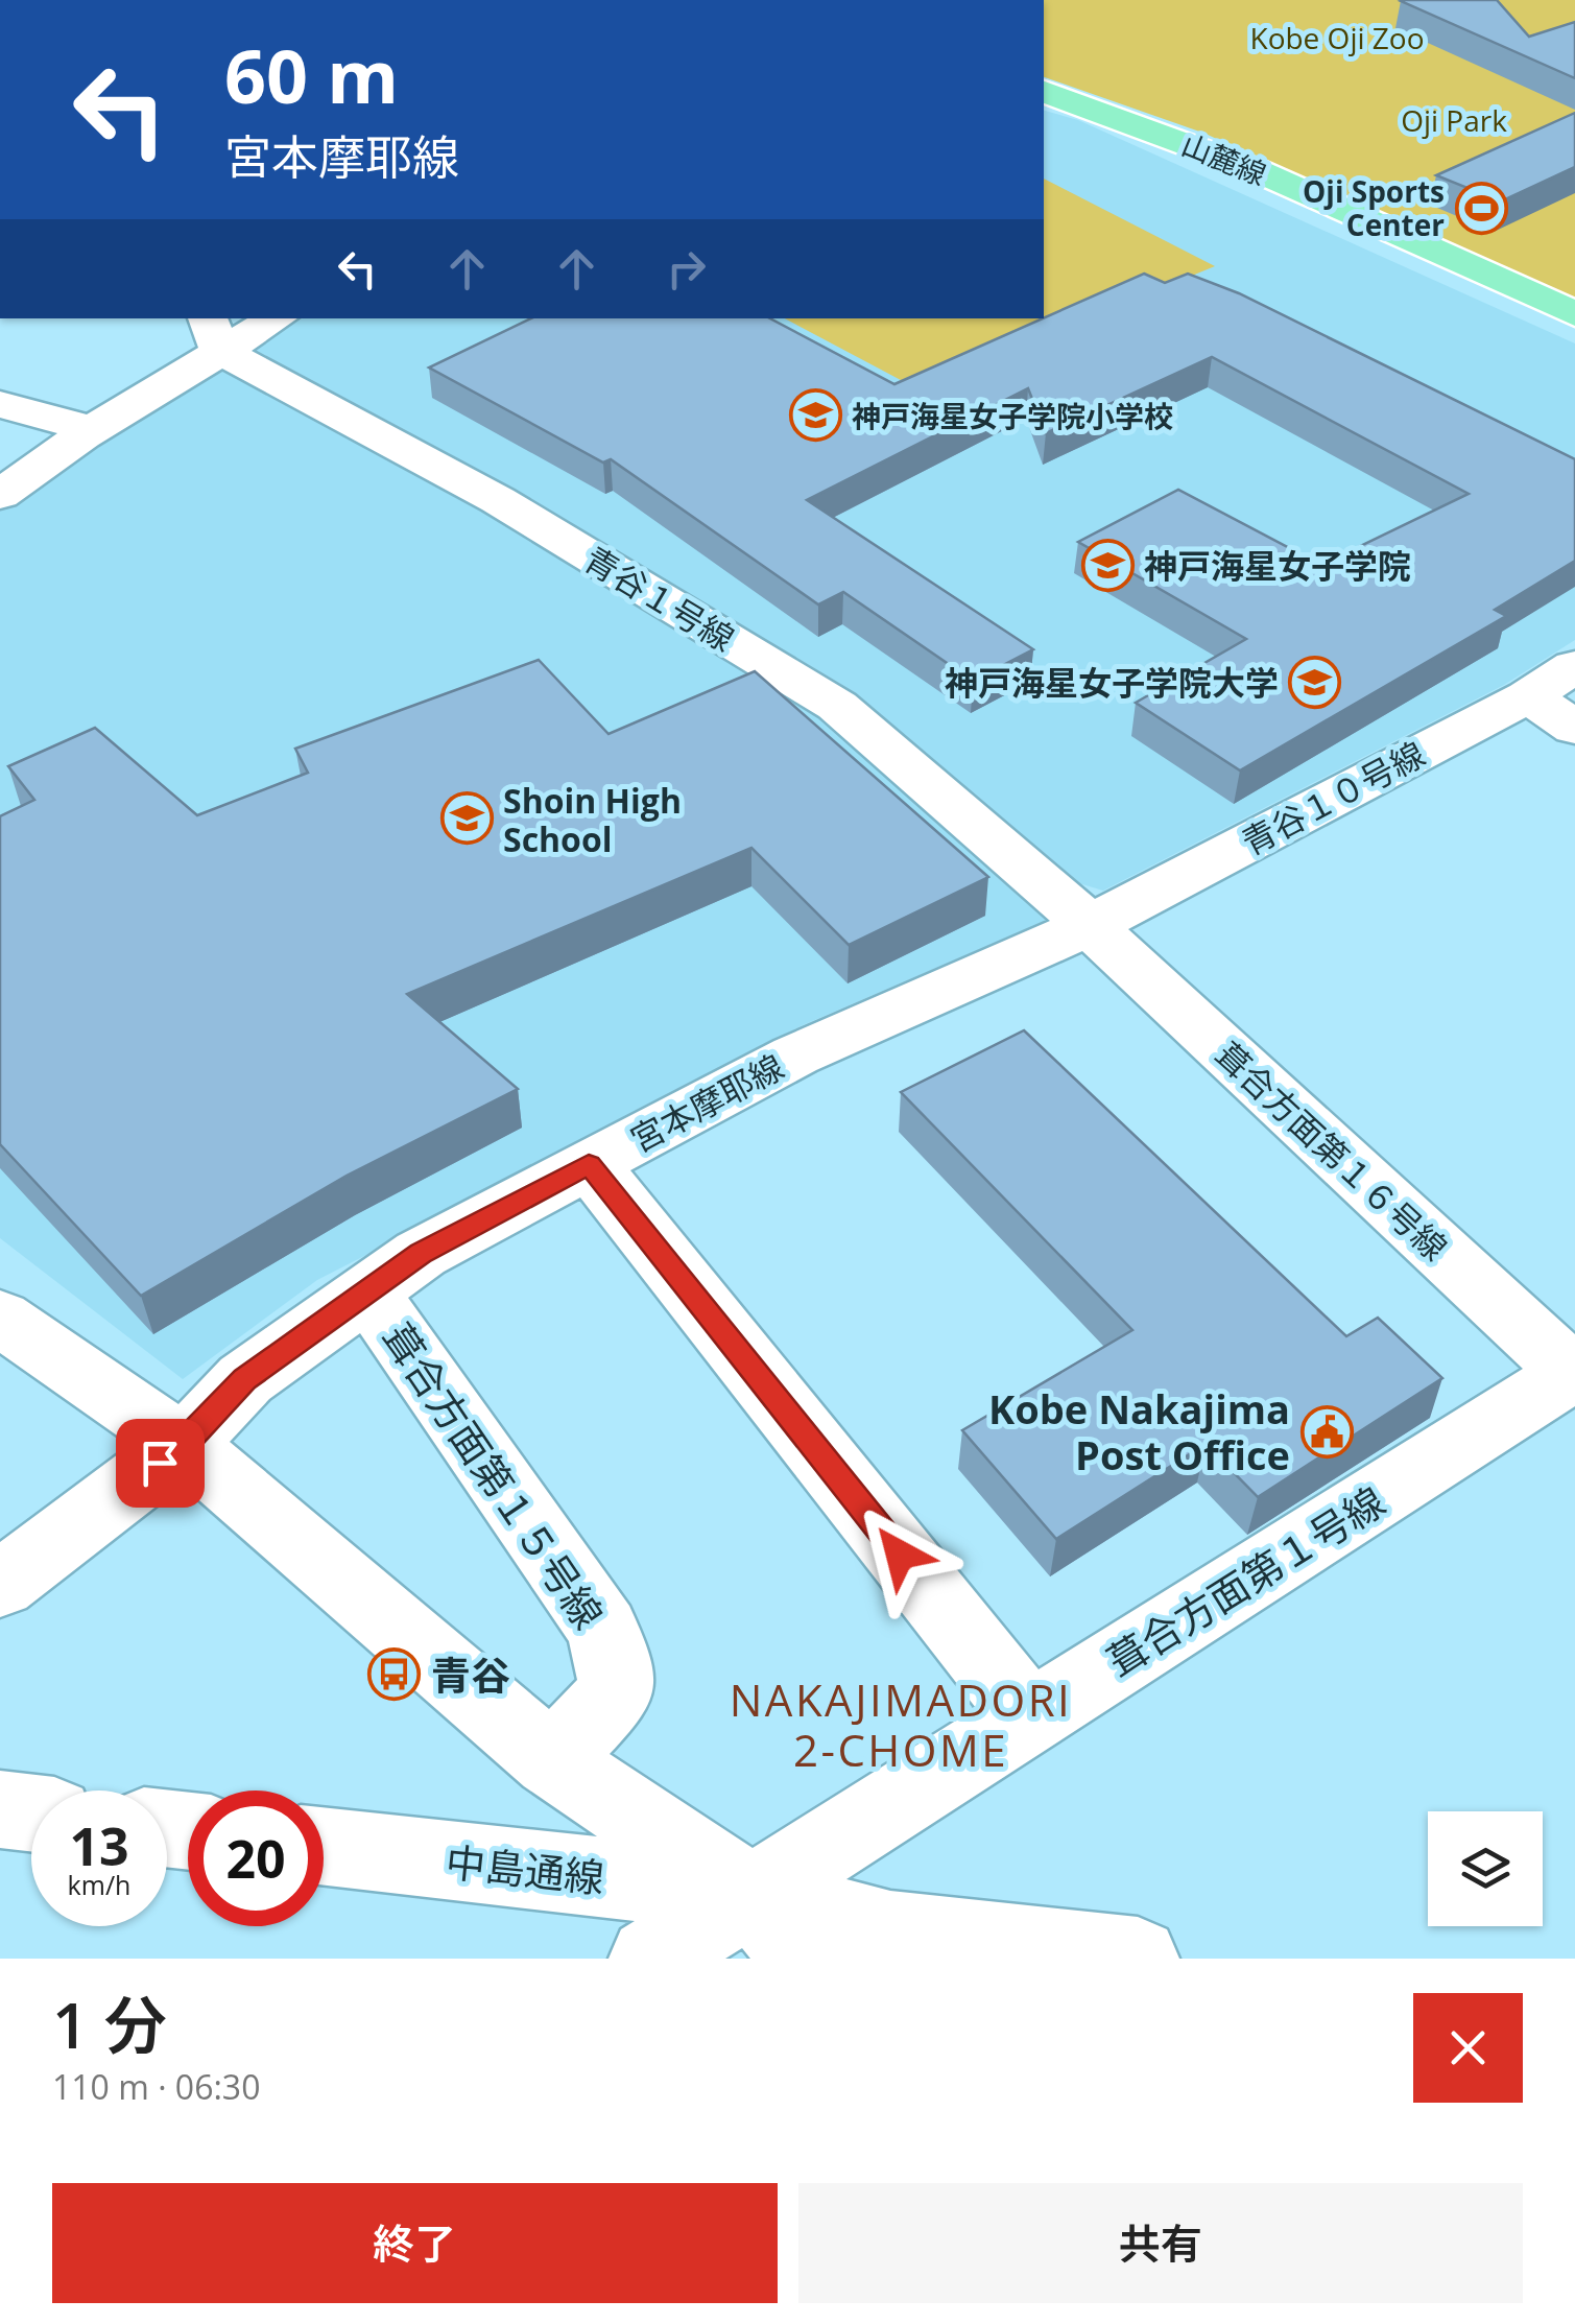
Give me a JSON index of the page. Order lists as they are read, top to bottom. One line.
{"streets":{"main road":["山麓線"],"street":["青谷１号線","青谷１０号線","宮本摩耶線","葺合方面第１６号線","葺合方面第１５号線","葺合方面第１号線","中島通線"]},"crossings":[["青谷１号線","青谷１０号線"],["青谷１号線","宮本摩耶線"],["青谷１号線","葺合方面第１６号線"],["青谷１０号線","宮本摩耶線"],["青谷１０号線","葺合方面第１６号線"],["宮本摩耶線","葺合方面第１６号線"],["宮本摩耶線","葺合方面第１５号線"],["葺合方面第１６号線","葺合方面第１号線"],["葺合方面第１号線","中島通線"]],"districts":["NAKAJIMADORI 2-CHOME"],"parks":["Kobe Oji Zoo","Oji Park"],"places":{"sports":["Oji Sports Center"],"school or university":["神戸海星女子学院小学校","神戸海星女子学院","神戸海星女子学院大学","Shoin High School"],"public building":["Kobe Nakajima Post Office"],"bus stop":["青谷"]},"page":{"turn":["60 m","宮本摩耶線"],"speed":"13 km/h","limit":"20","heading":["1 分","110 m · 06:30"],"buttons":["終了","共有"]}}
